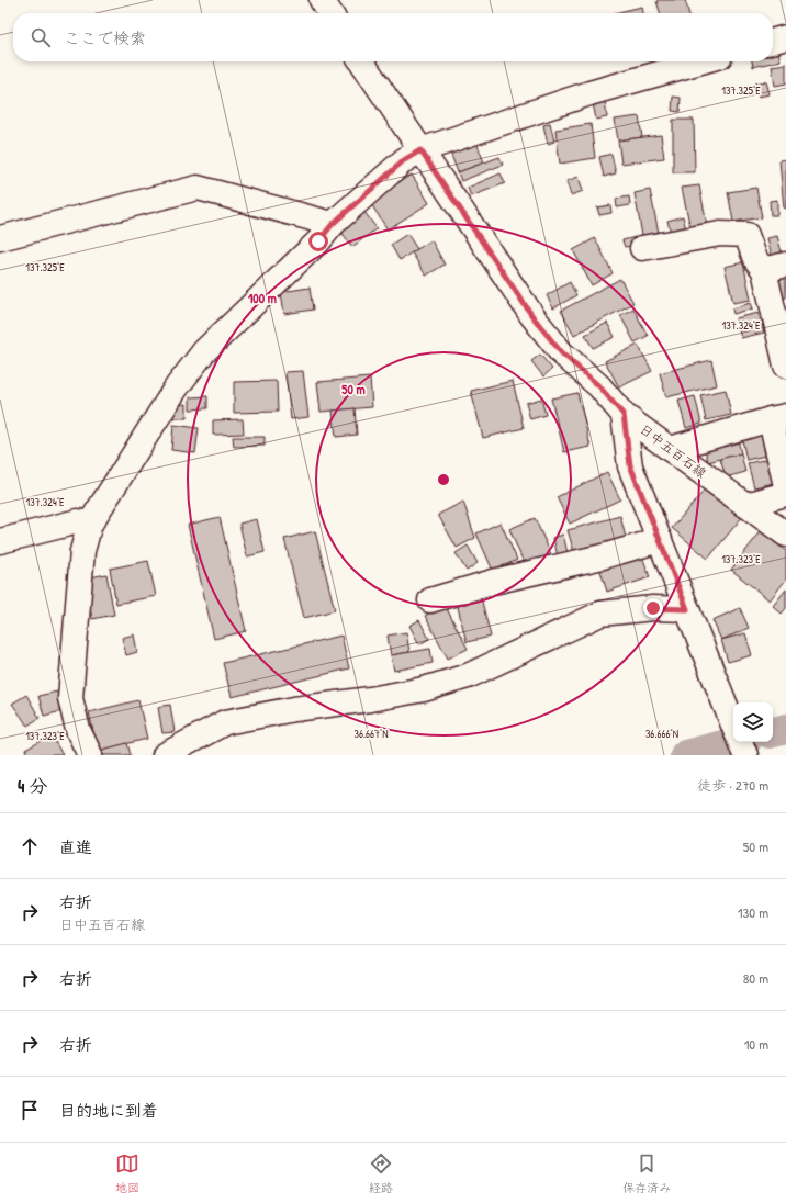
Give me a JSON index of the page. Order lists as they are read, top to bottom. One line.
{"streets":{"street":["日中五百石線"]},"page":{"search":"ここで検索","heading":["4 分","徒歩 · 270 m"],"list":[["直進","50 m"],["右折","日中五百石線","130 m"],["右折","80 m"],["右折","10 m"],"目的地に到着"],"nav":["地図","経路","保存済み"]},"coordinates":["137.325°E","137.324°E","137.323°E","36.667°N","36.666°N"],"rings":["100 m","50 m"]}
